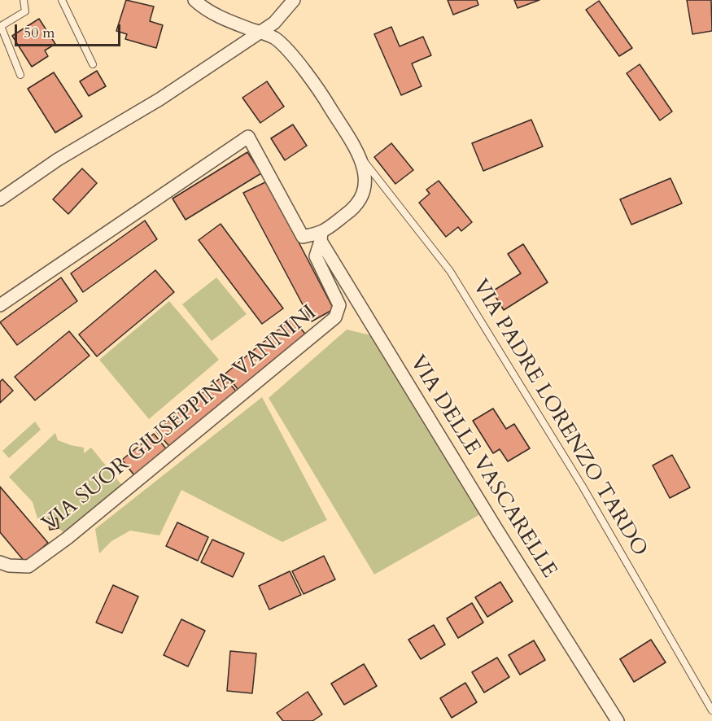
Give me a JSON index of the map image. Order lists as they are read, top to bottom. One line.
{"streets":{"street":["VIA SUOR GIUSEPPINA VANNINI","VIA DELLE VASCARELLE"],"lane":["VIA PADRE LORENZO TARDO"]},"crossings":[["VIA SUOR GIUSEPPINA VANNINI","VIA DELLE VASCARELLE"]],"scale_bar":"50 m"}
